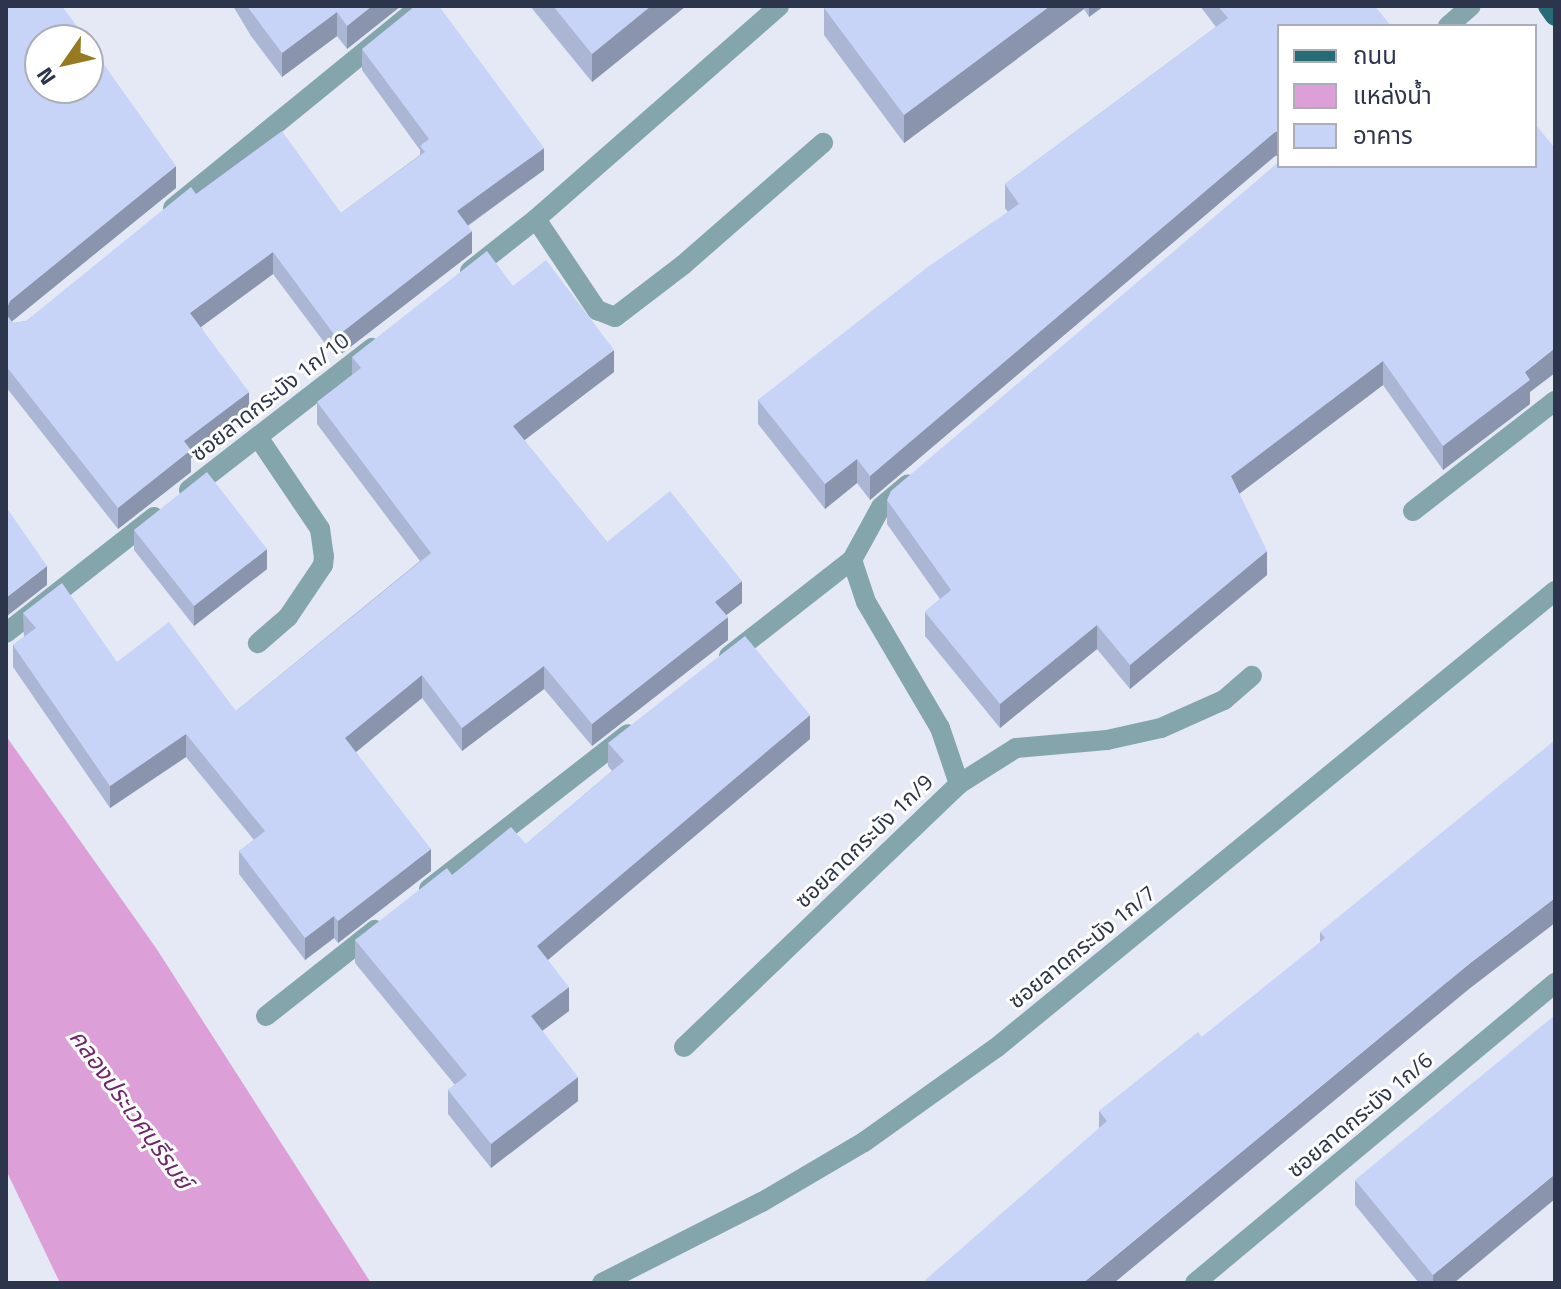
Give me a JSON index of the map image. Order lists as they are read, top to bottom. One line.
{"streets":{"street":["ซอยลาดกระบัง 1ก/10","ซอยลาดกระบัง 1ก/9","ซอยลาดกระบัง 1ก/7","ซอยลาดกระบัง 1ก/6"]},"water":["คลองประเวศบุรีรมย์"],"legend":["ถนน","แหล่งน้ำ","อาคาร"],"north":"bottom left"}
